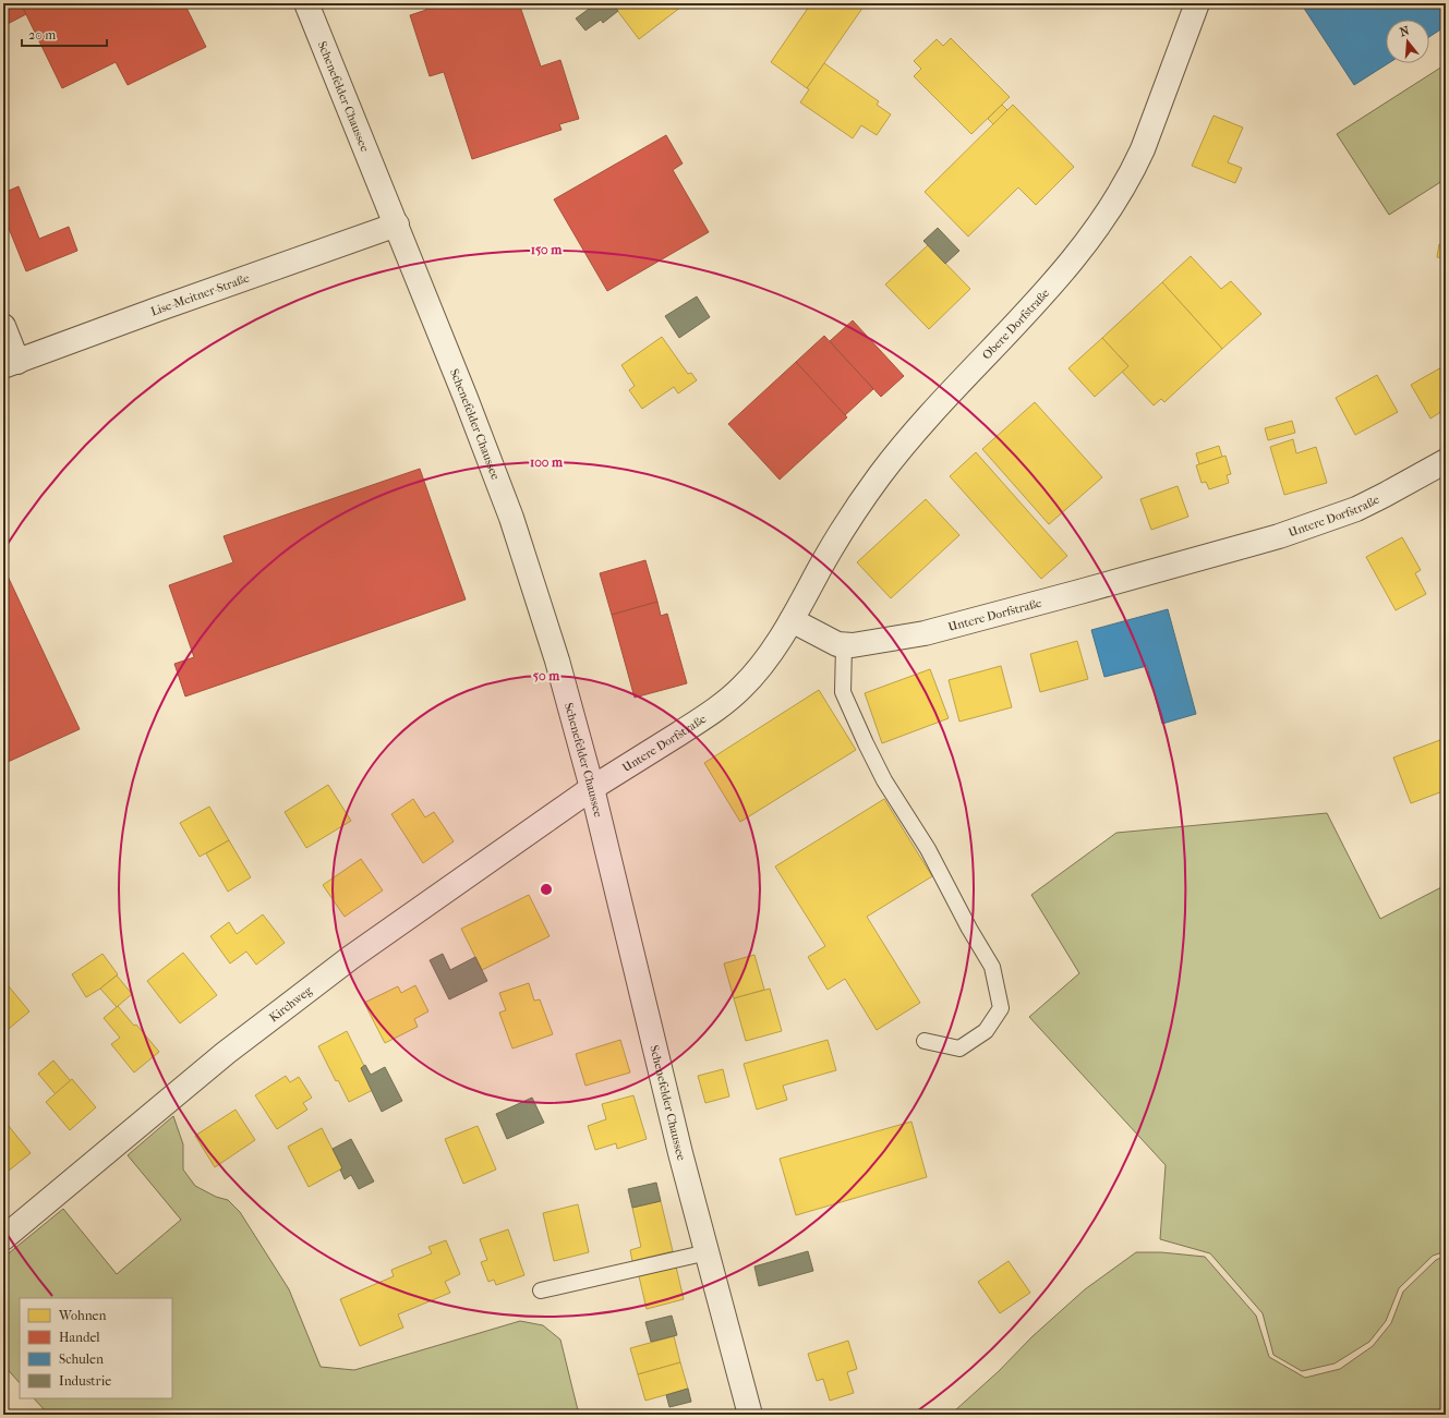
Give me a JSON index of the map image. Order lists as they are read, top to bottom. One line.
{"streets":{"street":["Schenefelder Chaussee","Lise-Meitner-Straße","Obere Dorfstraße","Untere Dorfstraße","Kirchweg"]},"crossings":[["Schenefelder Chaussee","Lise-Meitner-Straße"],["Schenefelder Chaussee","Untere Dorfstraße"],["Schenefelder Chaussee","Kirchweg"],["Obere Dorfstraße","Untere Dorfstraße"],["Untere Dorfstraße","Kirchweg"]],"legend":["Wohnen","Handel","Schulen","Industrie"],"scale_bar":"20 m","north":"top","rings":["150 m","100 m","50 m"]}
